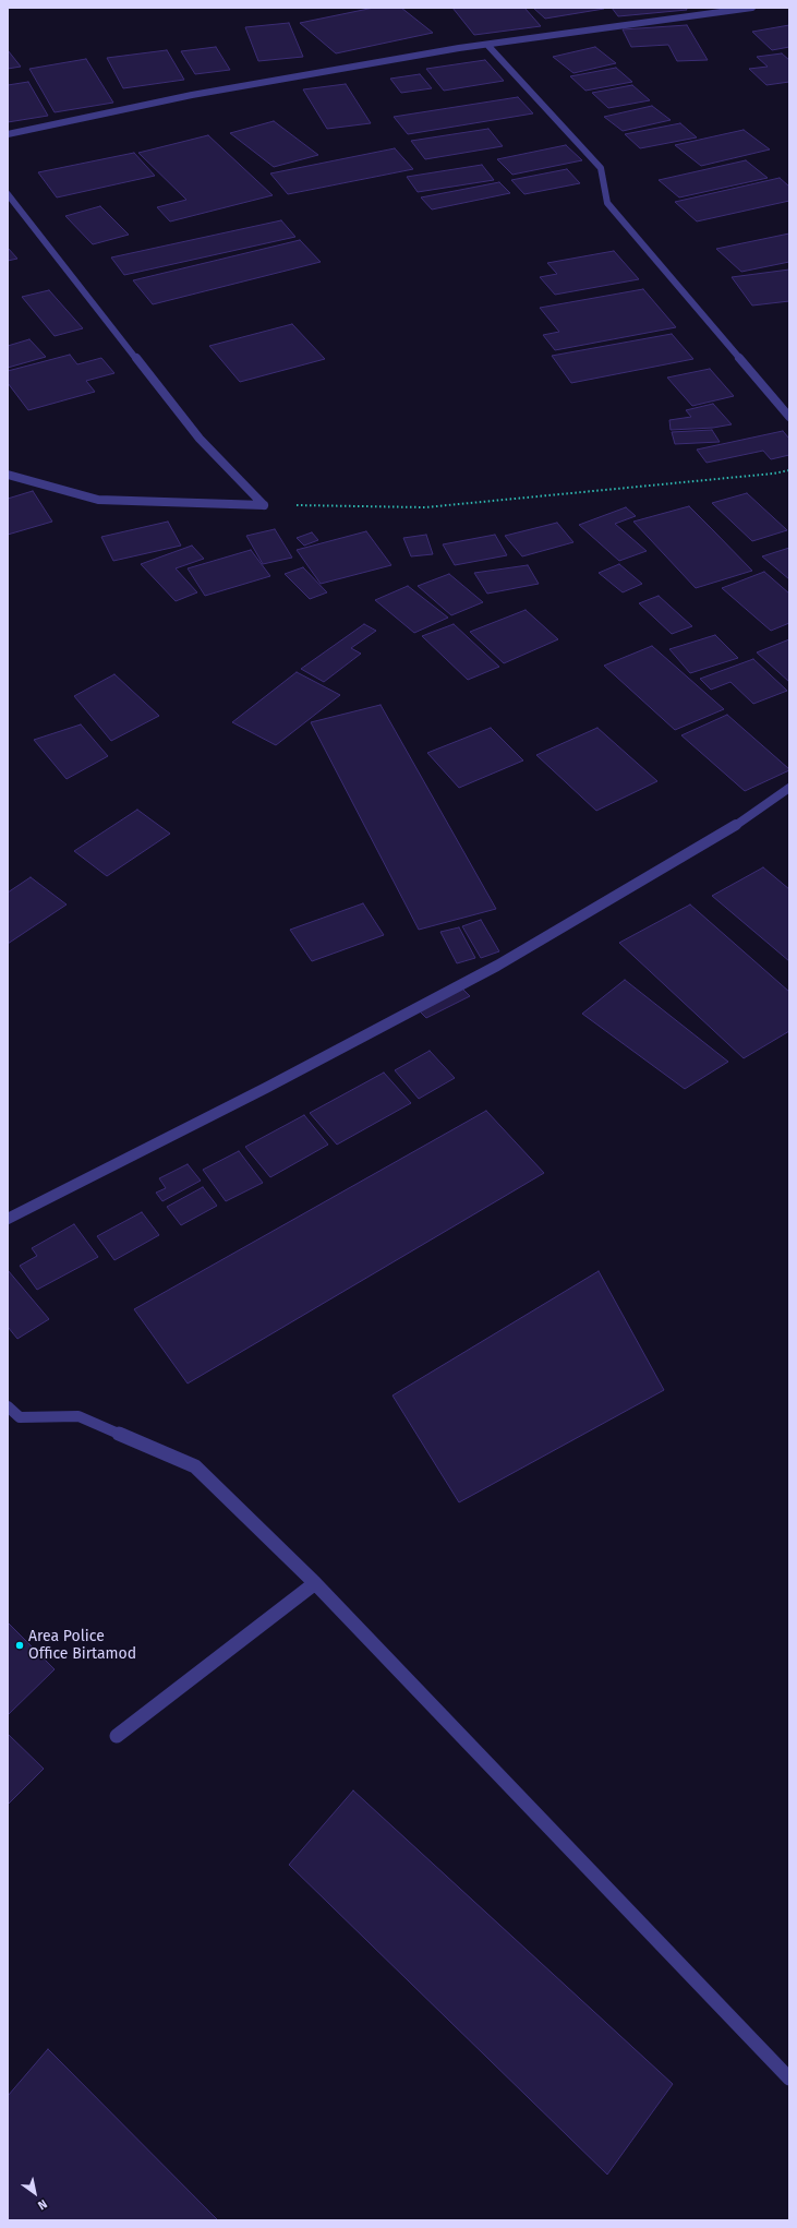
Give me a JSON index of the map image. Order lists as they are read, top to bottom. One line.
{"places":["Area Police Office Birtamod"],"north":"bottom right"}
